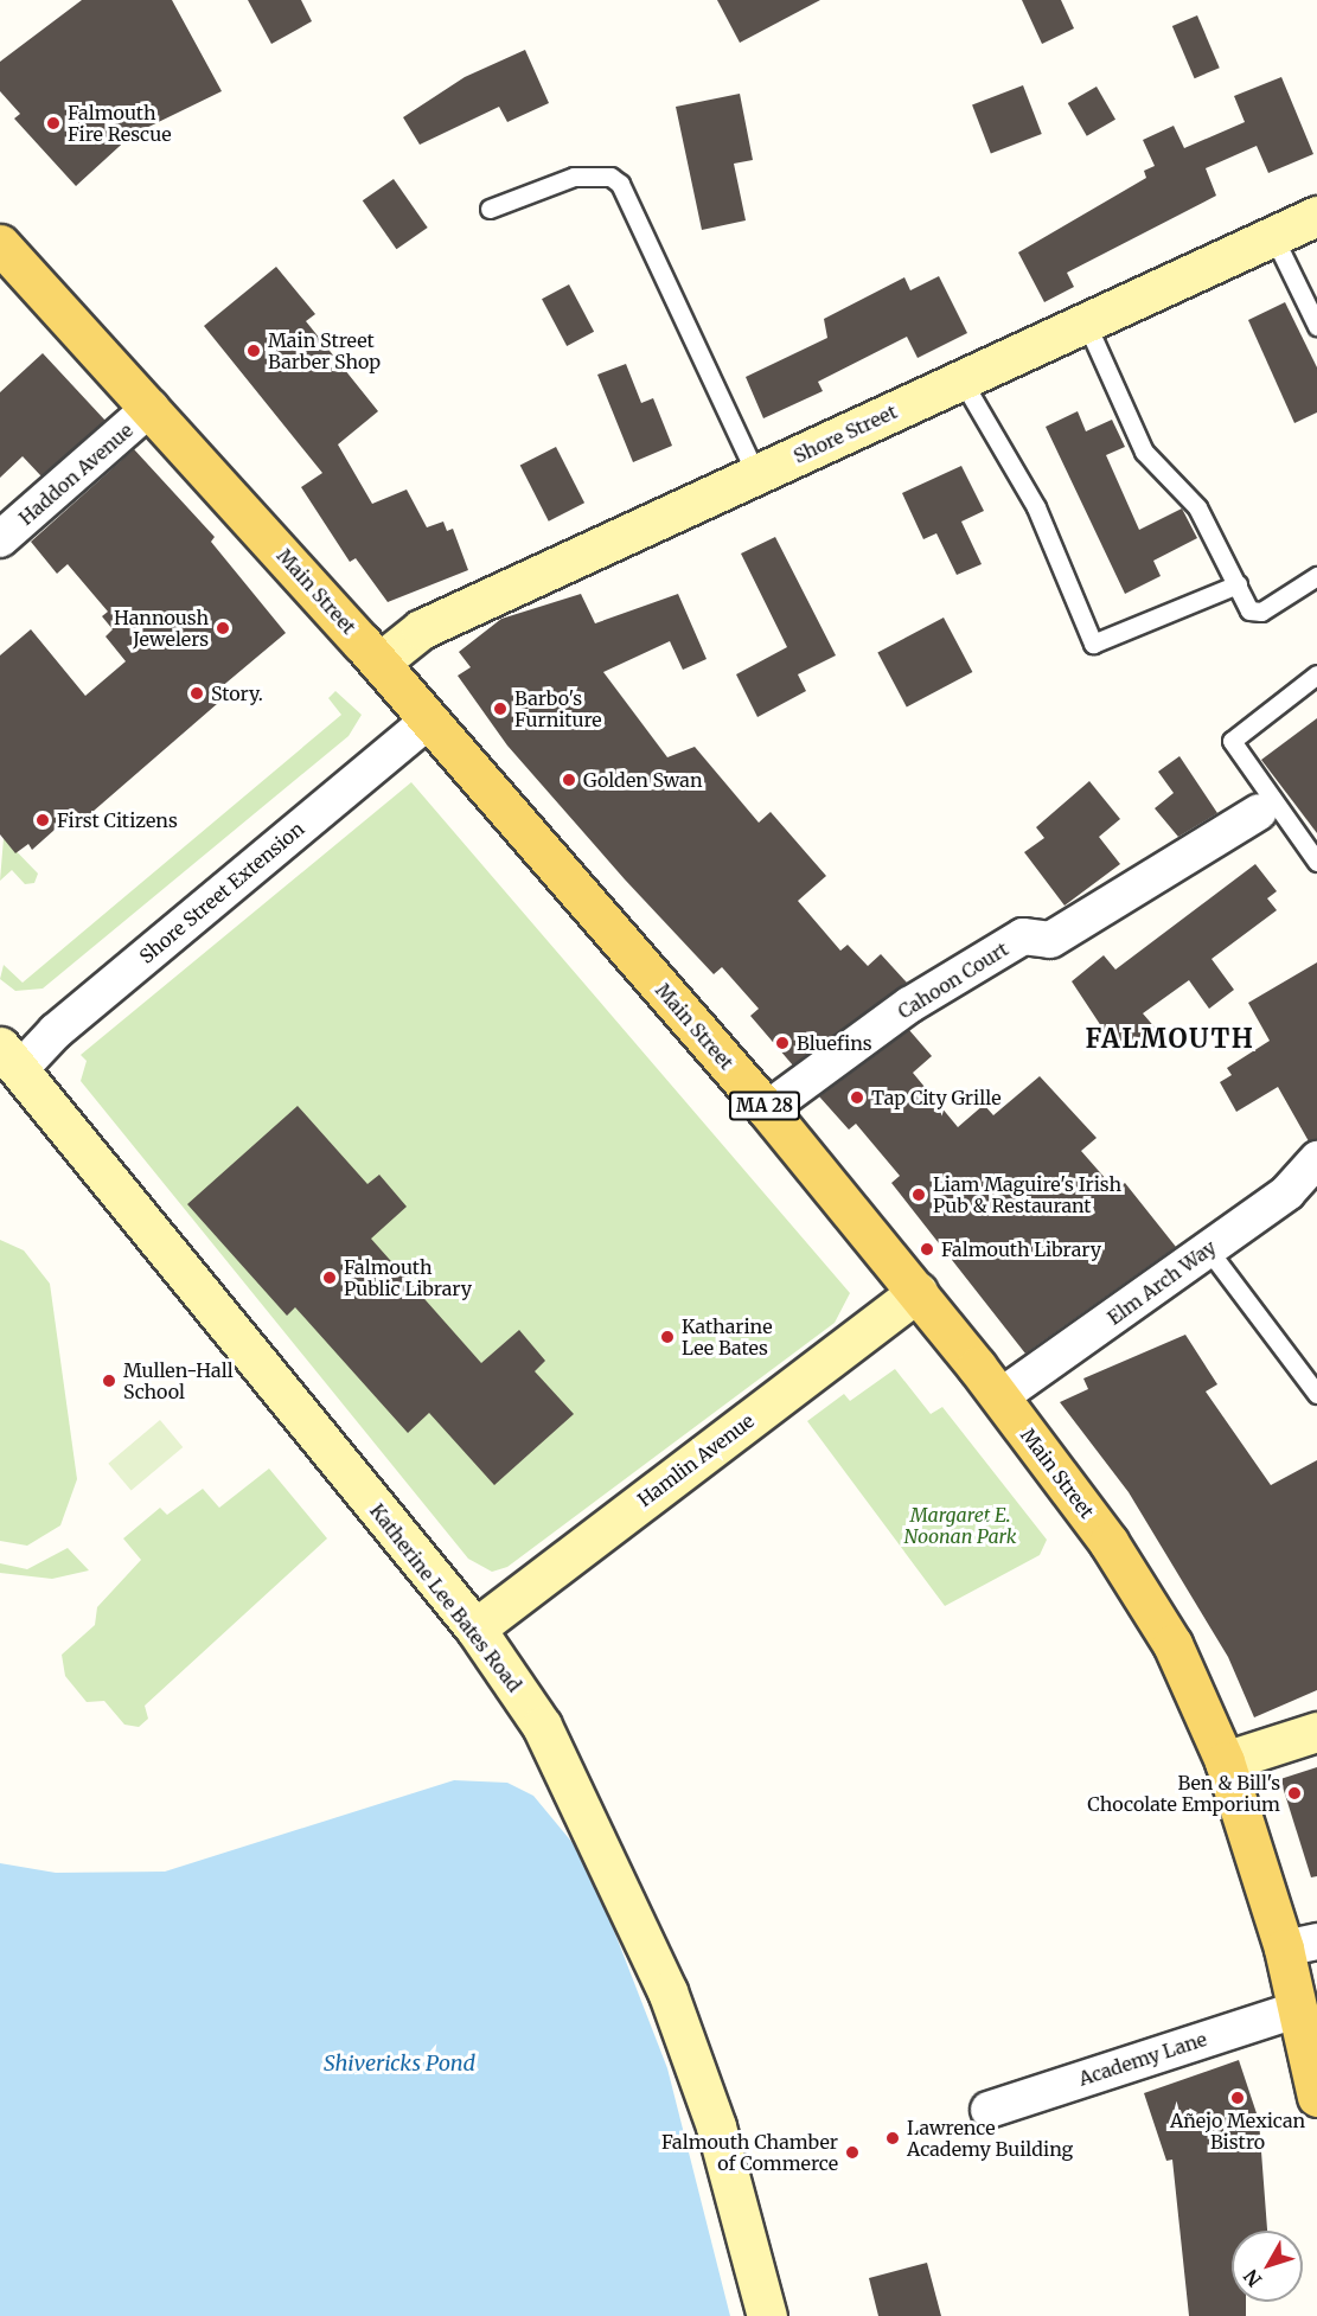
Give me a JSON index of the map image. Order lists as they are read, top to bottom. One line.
{"streets":{"main road":["Main Street","MA 28"],"street":["Shore Street","Haddon Avenue","Shore Street Extension","Cahoon Court","Elm Arch Way","Hamlin Avenue","Katherine Lee Bates Road","Academy Lane"]},"crossings":[["Shore Street","Main Street"],["Haddon Avenue","Main Street"],["Main Street","Shore Street Extension"],["Main Street","Cahoon Court"],["Main Street","Elm Arch Way"],["Main Street","Hamlin Avenue"],["Main Street","Academy Lane"],["Shore Street Extension","Katherine Lee Bates Road"],["Hamlin Avenue","Katherine Lee Bates Road"]],"districts":["FALMOUTH"],"water":["Shivericks Pond"],"parks":["Margaret E. Noonan Park"],"places":["Falmouth Fire Rescue","Main Street Barber Shop","Hannoush Jewelers","Story.","Barbo's Furniture","Golden Swan","First Citizens","Bluefins","Tap City Grille","Liam Maguire's Irish Pub & Restaurant","Falmouth Library","Falmouth Public Library","Katharine Lee Bates","Mullen-Hall School","Ben & Bill's Chocolate Emporium","Añejo Mexican Bistro","Lawrence Academy Building","Falmouth Chamber of Commerce"],"north":"bottom left"}
